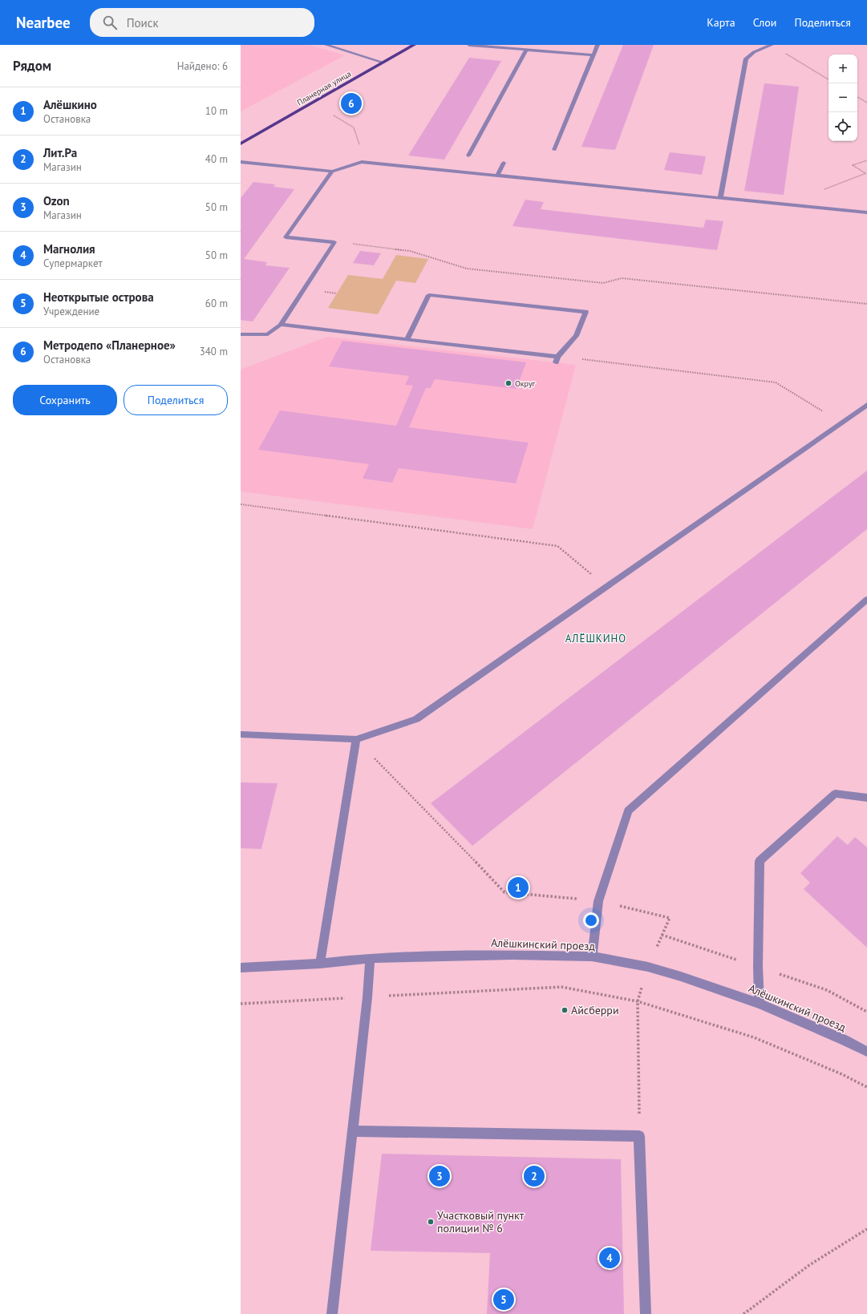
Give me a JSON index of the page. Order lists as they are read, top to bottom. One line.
{"streets":{"main road":["Планерная улица"],"street":["Алёшкинский проезд"]},"districts":["АЛЁШКИНО"],"places":["Округ","Айсберри","Участковый пункт полиции № 6"],"page":{"header":"Nearbee","search":"Поиск","nav":["Карта","Слои","Поделиться"],"heading":["Рядом","Найдено: 6"],"map_buttons":["+","−"],"list":[{"mark":"1","name":"Алёшкино","note":"Остановка","value":"10 m"},{"mark":"2","name":"Лит.Ра","note":"Магазин","value":"40 m"},{"mark":"3","name":"Ozon","note":"Магазин","value":"50 m"},{"mark":"4","name":"Магнолия","note":"Супермаркет","value":"50 m"},{"mark":"5","name":"Неоткрытые острова","note":"Учреждение","value":"60 m"},{"mark":"6","name":"Метродепо «Планерное»","note":"Остановка","value":"340 m"}],"pins":["6","1","2","3","4","5"],"buttons":["Сохранить","Поделиться"]}}
